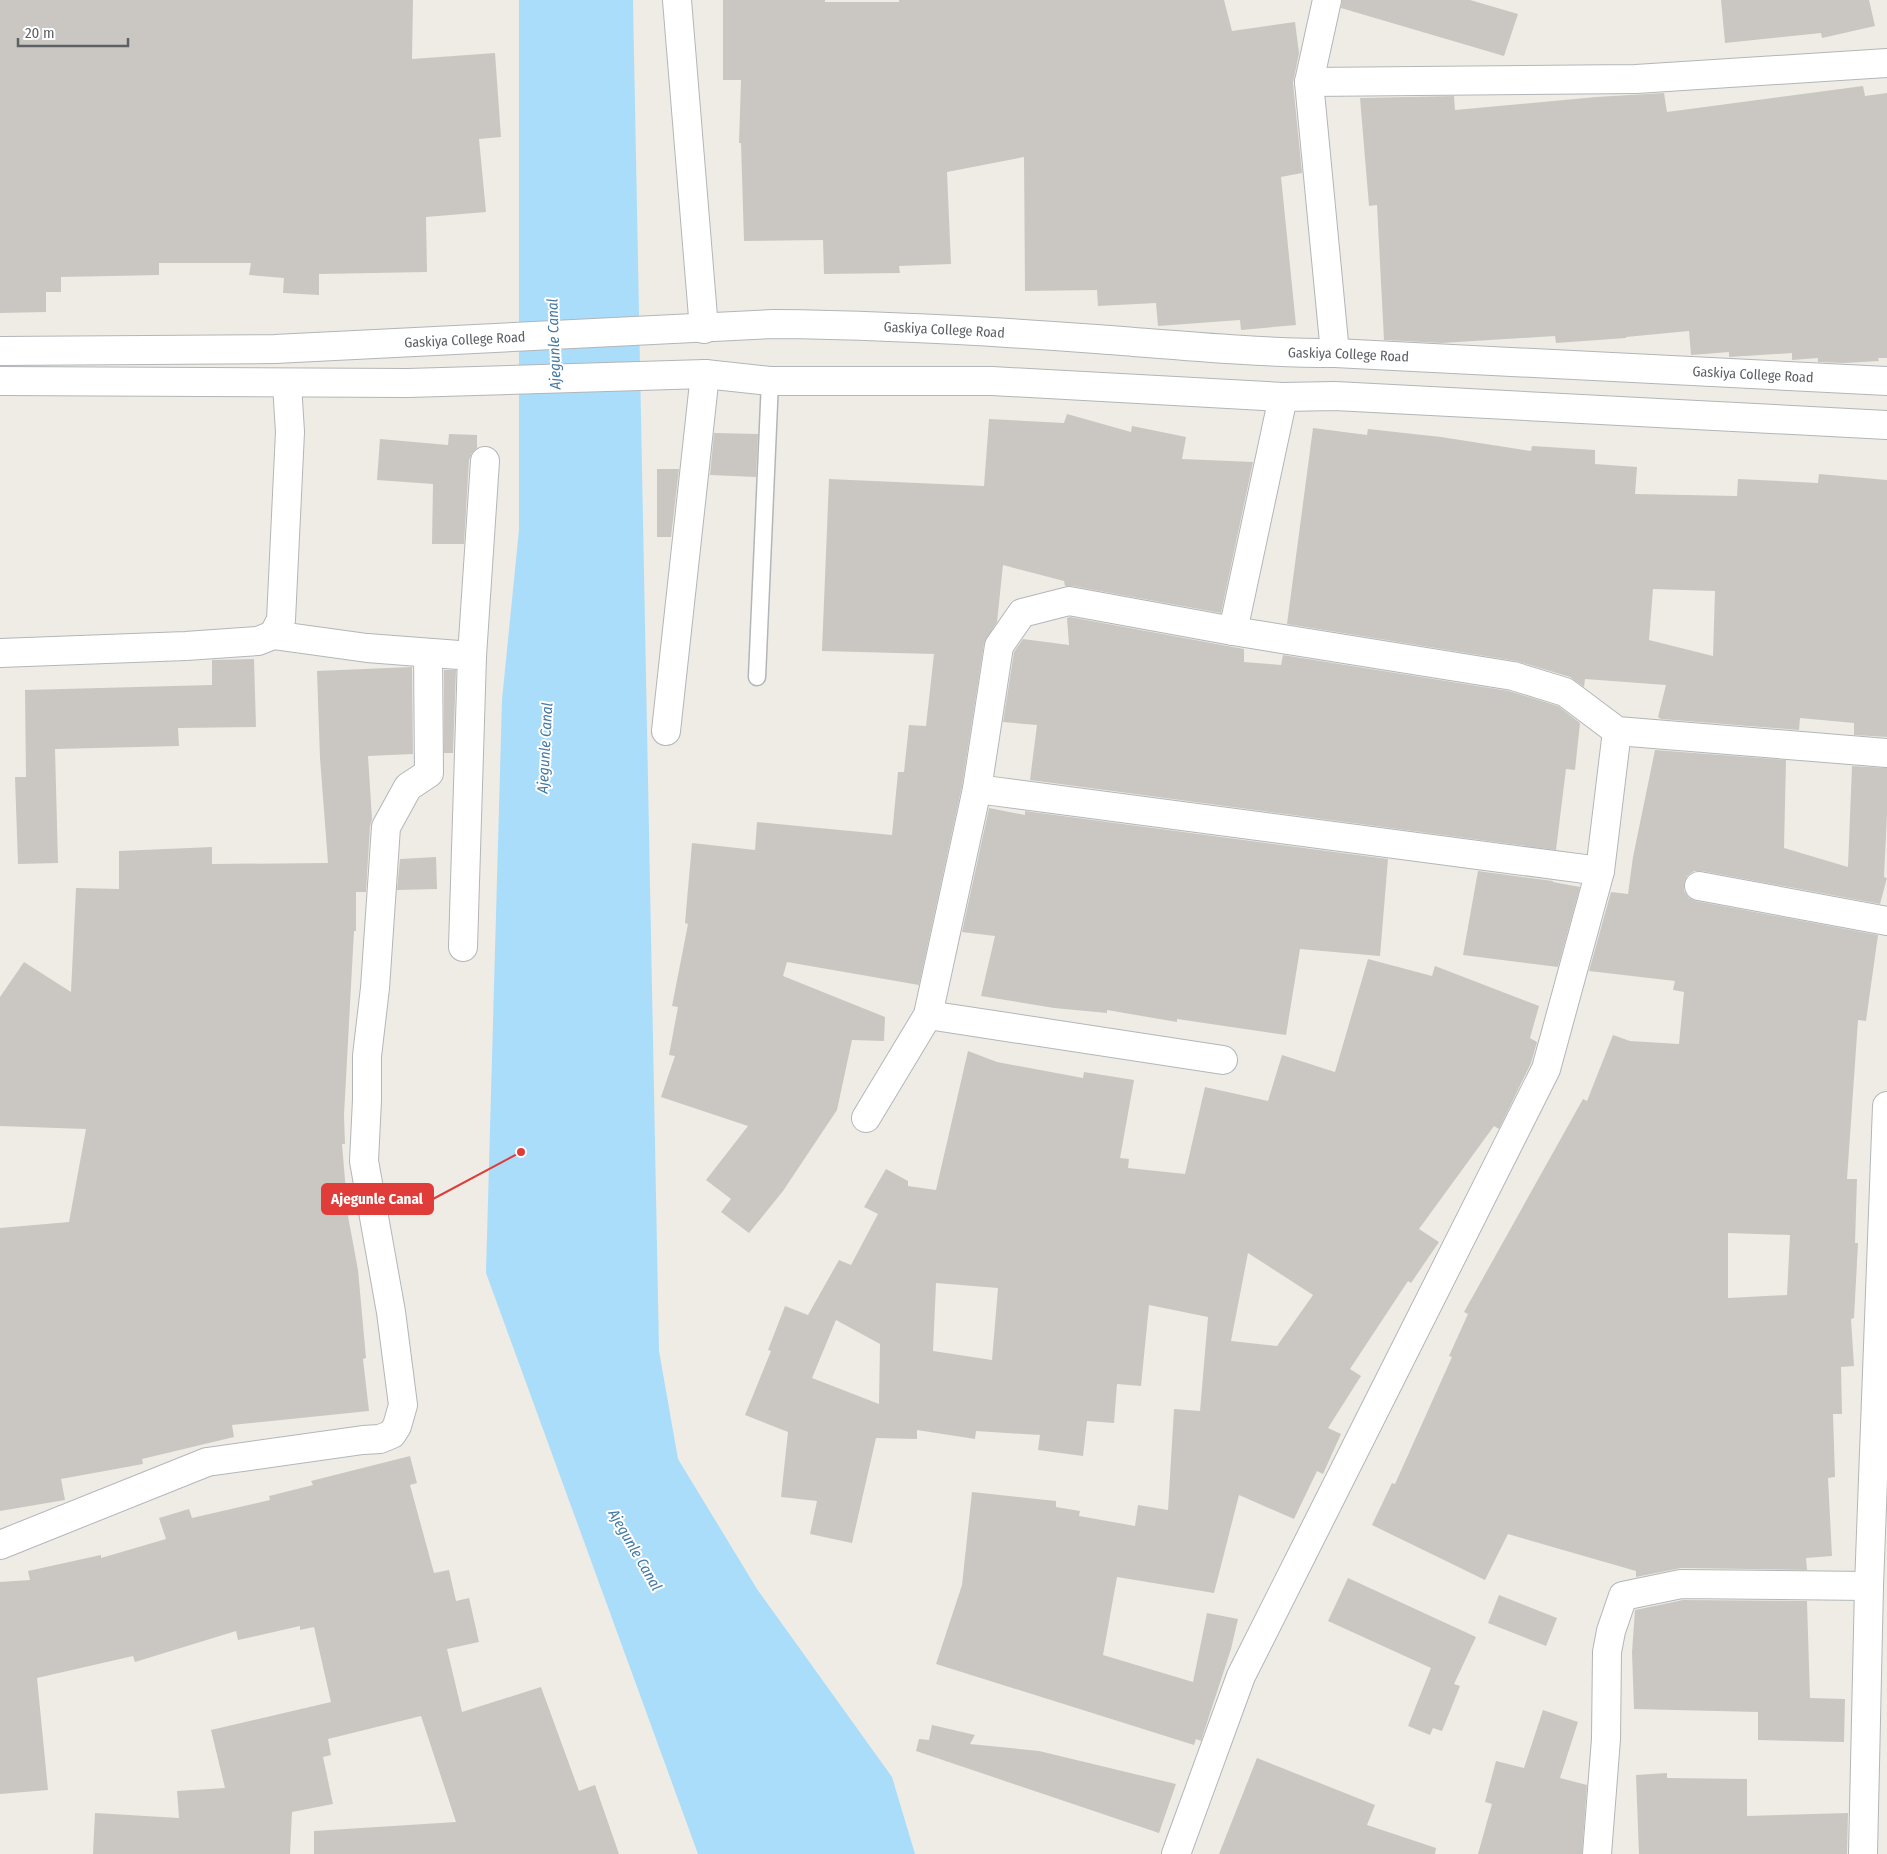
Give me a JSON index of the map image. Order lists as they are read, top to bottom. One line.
{"streets":{"street":["Gaskiya College Road"]},"water":["Ajegunle Canal"],"places":["Ajegunle Canal"],"scale_bar":"20 m"}
